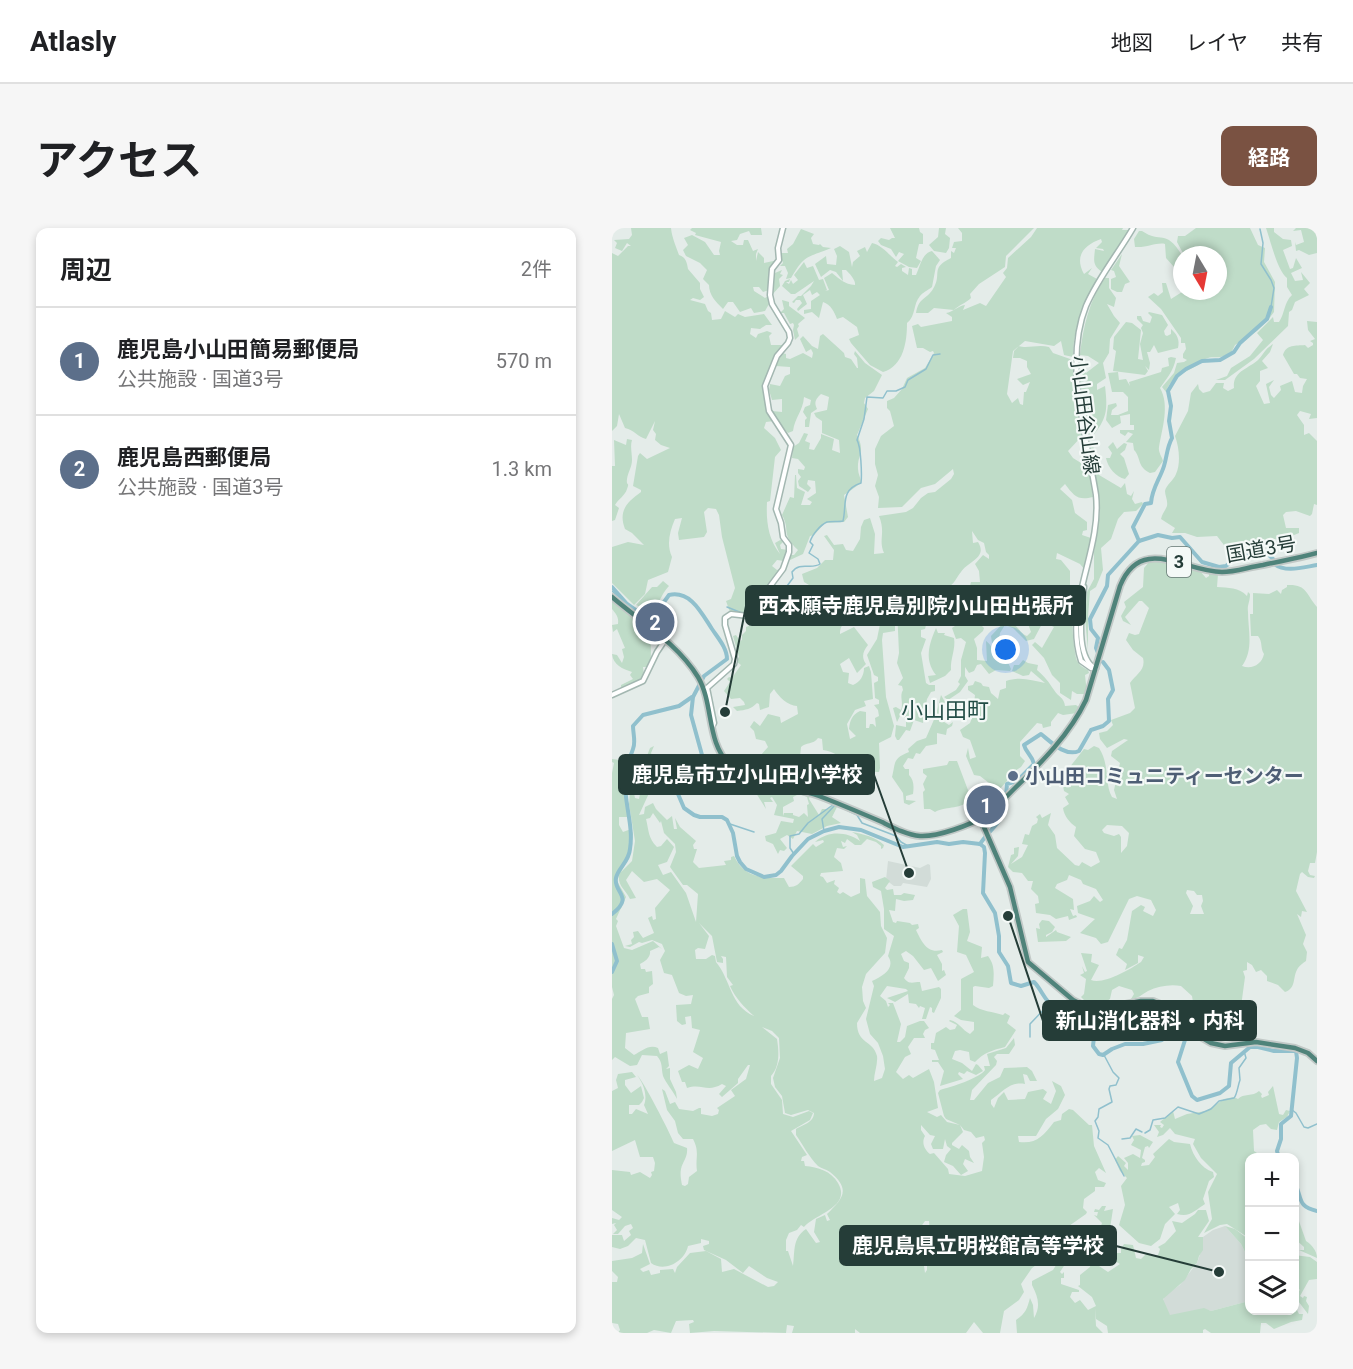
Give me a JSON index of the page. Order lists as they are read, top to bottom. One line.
{"streets":{"highway":["国道3号","3"],"main road":["小山田谷山線"]},"crossings":[["小山田谷山線","国道3号"]],"districts":["小山田町"],"places":["西本願寺鹿児島別院小山田出張所","小山田コミュニティーセンター","鹿児島市立小山田小学校","新山消化器科・内科","鹿児島県立明桜館高等学校"],"north":"bottom","page":{"header":"Atlasly","nav":["地図","レイヤ","共有"],"title":"アクセス","buttons":"経路","heading":["周辺","2件"],"list":[{"mark":"1","name":"鹿児島小山田簡易郵便局","note":"公共施設 · 国道3号","value":"570 m"},{"mark":"2","name":"鹿児島西郵便局","note":"公共施設 · 国道3号","value":"1.3 km"}],"pins":["2","1"],"map_buttons":["+","−"]}}
